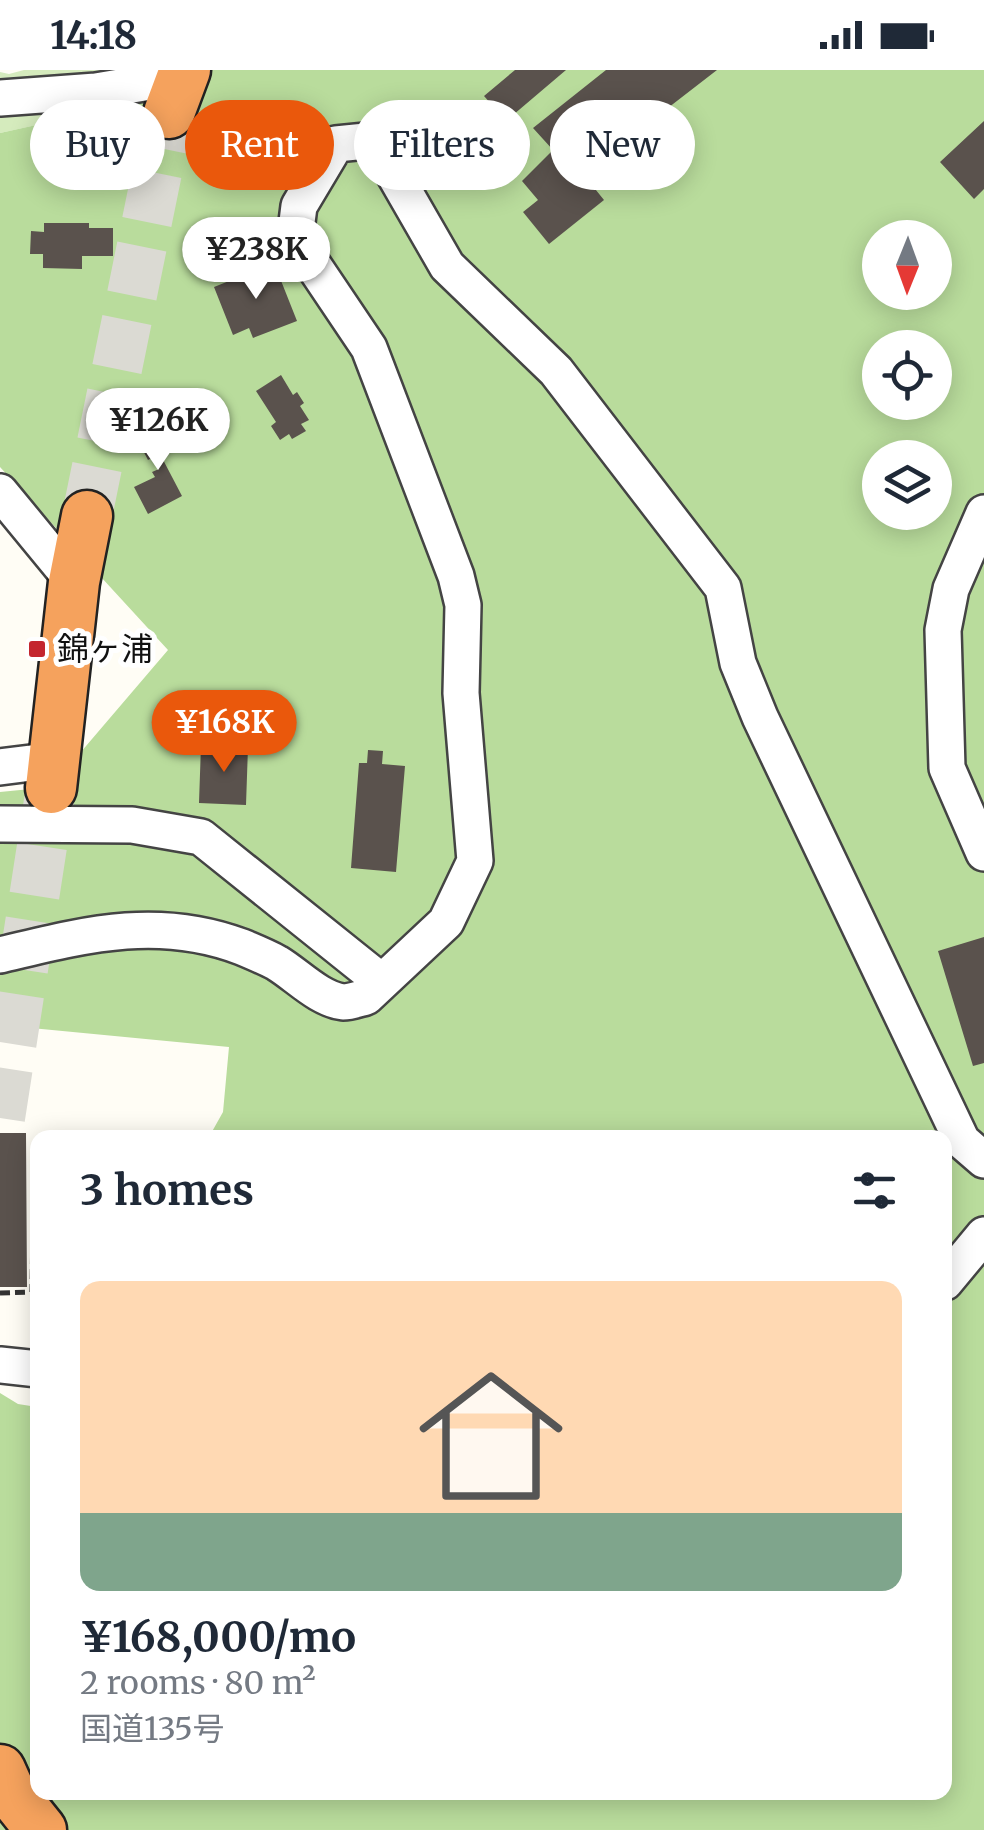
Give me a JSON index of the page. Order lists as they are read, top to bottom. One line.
{"places":{"transit":["錦ヶ浦"]},"north":"bottom","page":{"status":"14:18","chip":["Buy","Rent","Filters","New"],"price":["¥238K","¥126K","¥168K"],"heading":"3 homes","list":[{"name":"¥168,000/mo","note":"2 rooms · 80 m² · 国道135号"}]}}
